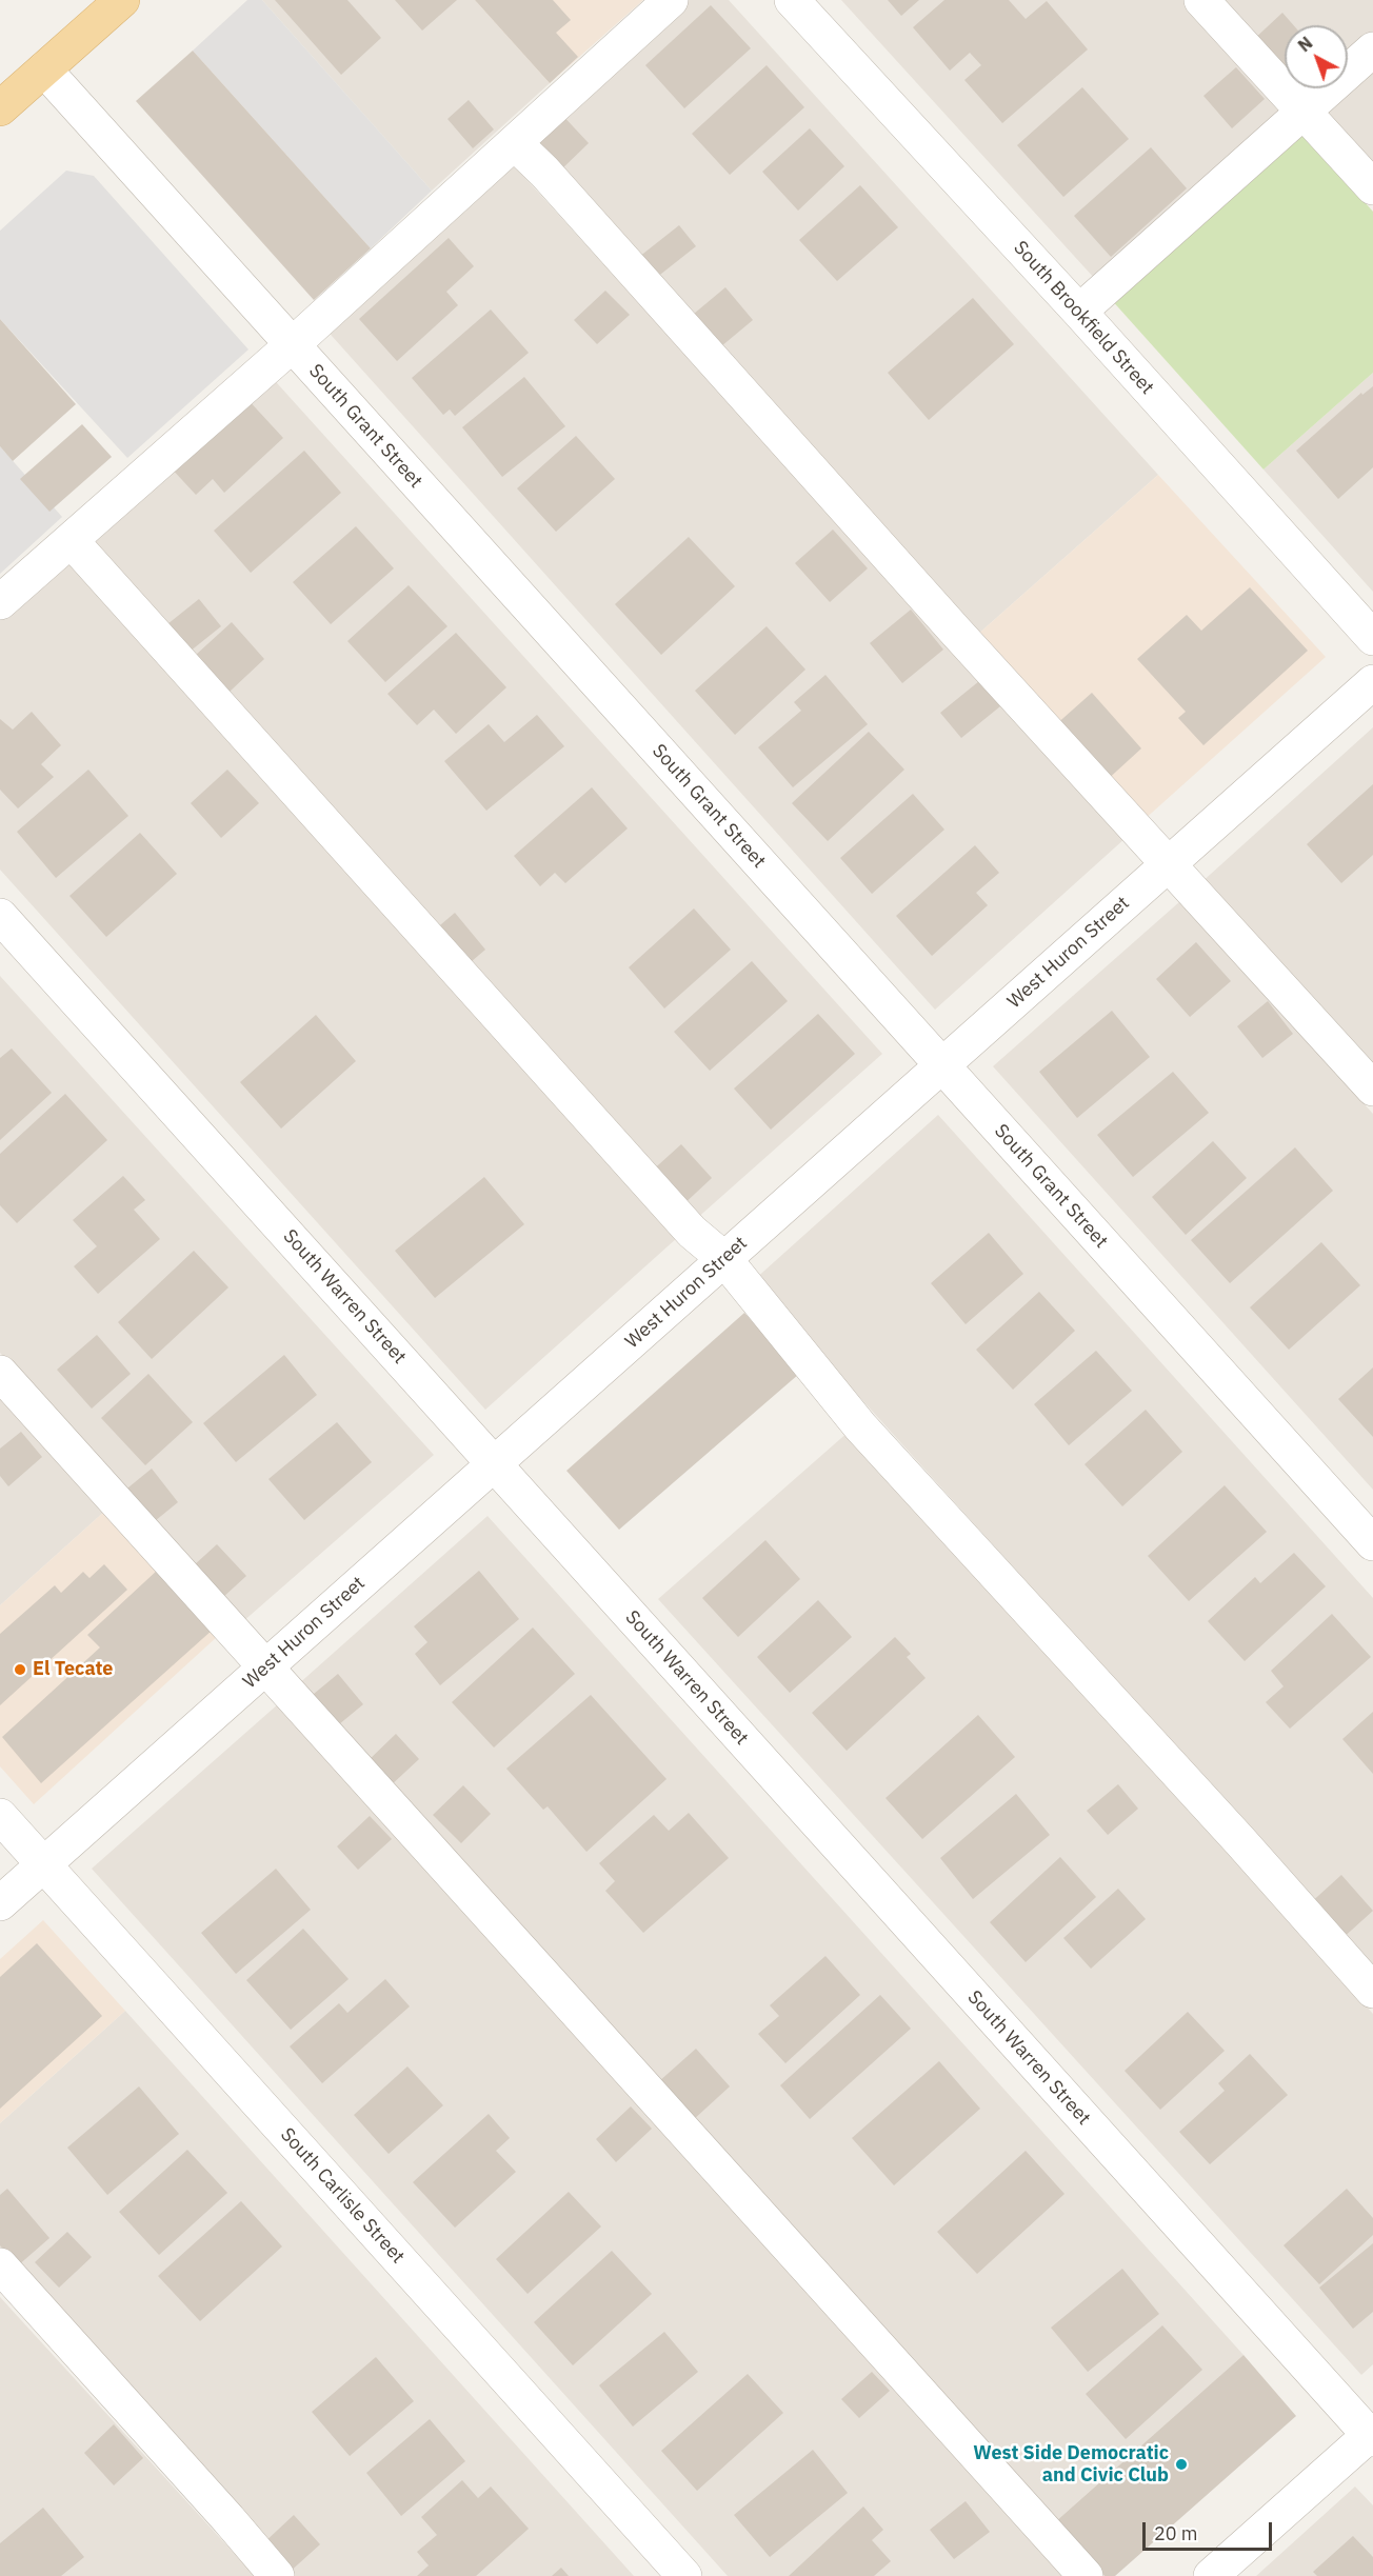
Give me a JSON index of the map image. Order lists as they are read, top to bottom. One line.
{"streets":{"street":["South Brookfield Street","South Grant Street","West Huron Street","South Warren Street","South Carlisle Street"]},"crossings":[["South Grant Street","West Huron Street"],["West Huron Street","South Warren Street"],["West Huron Street","South Carlisle Street"]],"places":["El Tecate","West Side Democratic and Civic Club"],"scale_bar":"20 m","north":"top left"}
